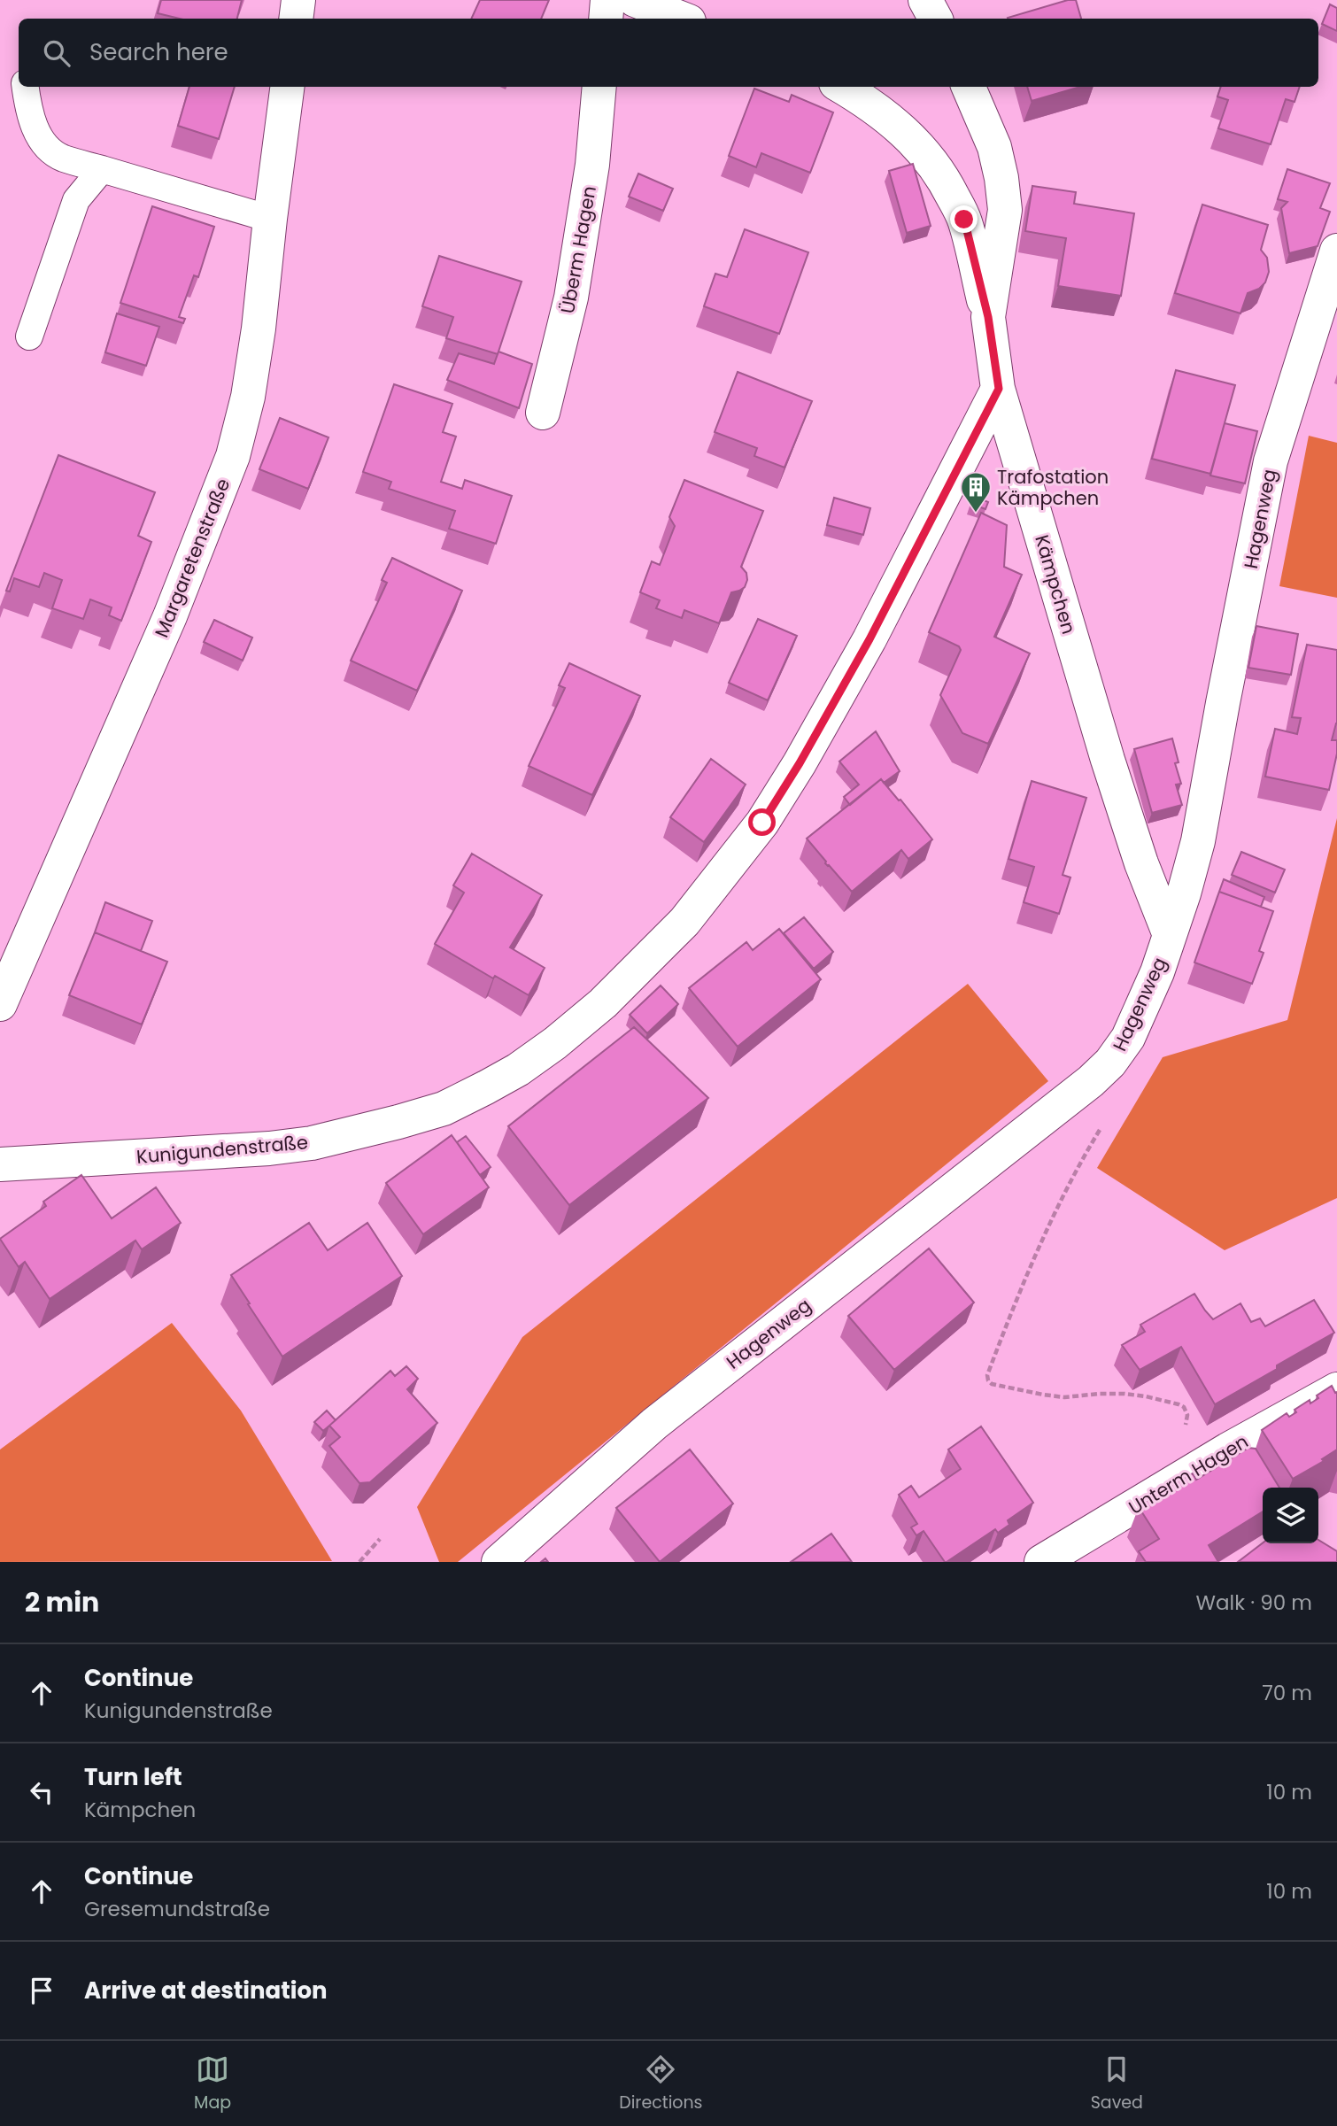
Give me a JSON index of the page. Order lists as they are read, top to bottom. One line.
{"streets":{"street":["Überm Hagen","Hagenweg","Margaretenstraße","Kämpchen","Kunigundenstraße","Unterm Hagen"]},"crossings":[["Hagenweg","Kämpchen"],["Kämpchen","Kunigundenstraße"]],"places":{"building":["Trafostation Kämpchen"]},"page":{"search":"Search here","heading":["2 min","Walk · 90 m"],"list":[["Continue","Kunigundenstraße","70 m"],["Turn left","Kämpchen","10 m"],["Continue","Gresemundstraße","10 m"],"Arrive at destination"],"nav":["Map","Directions","Saved"]}}
